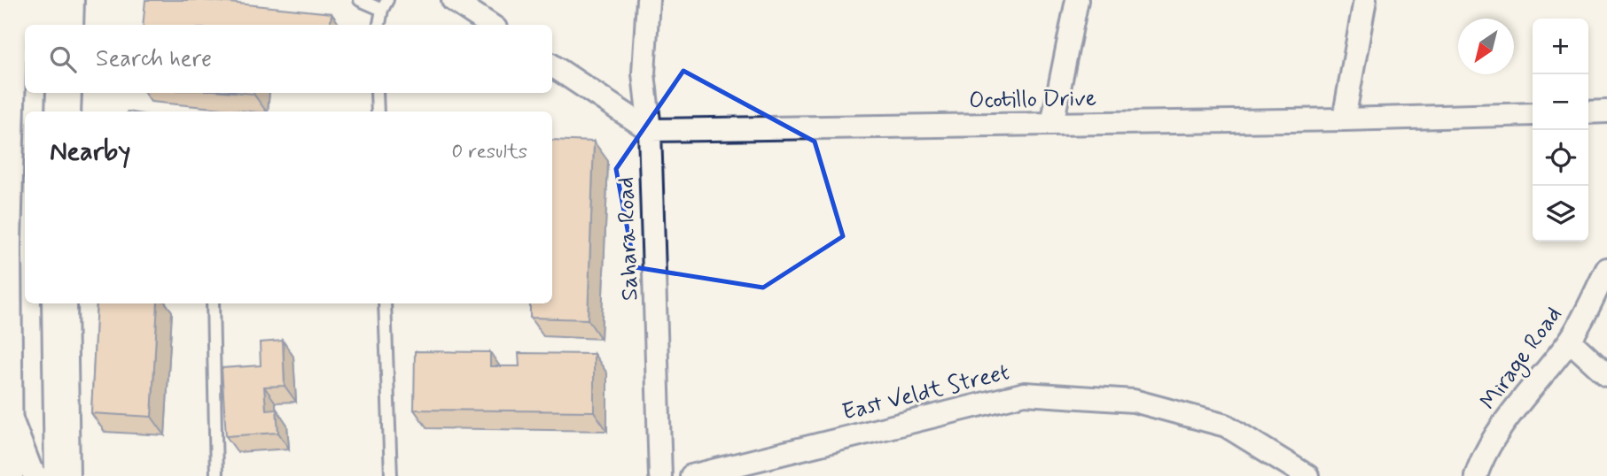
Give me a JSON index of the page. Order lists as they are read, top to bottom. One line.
{"streets":{"street":["Ocotillo Drive","Sahara Road","Mirage Road","East Veldt Street"]},"crossings":[["Ocotillo Drive","Sahara Road"]],"north":"bottom left","page":{"map_buttons":["+","−"],"search":"Search here","heading":["Nearby","0 results"]}}
